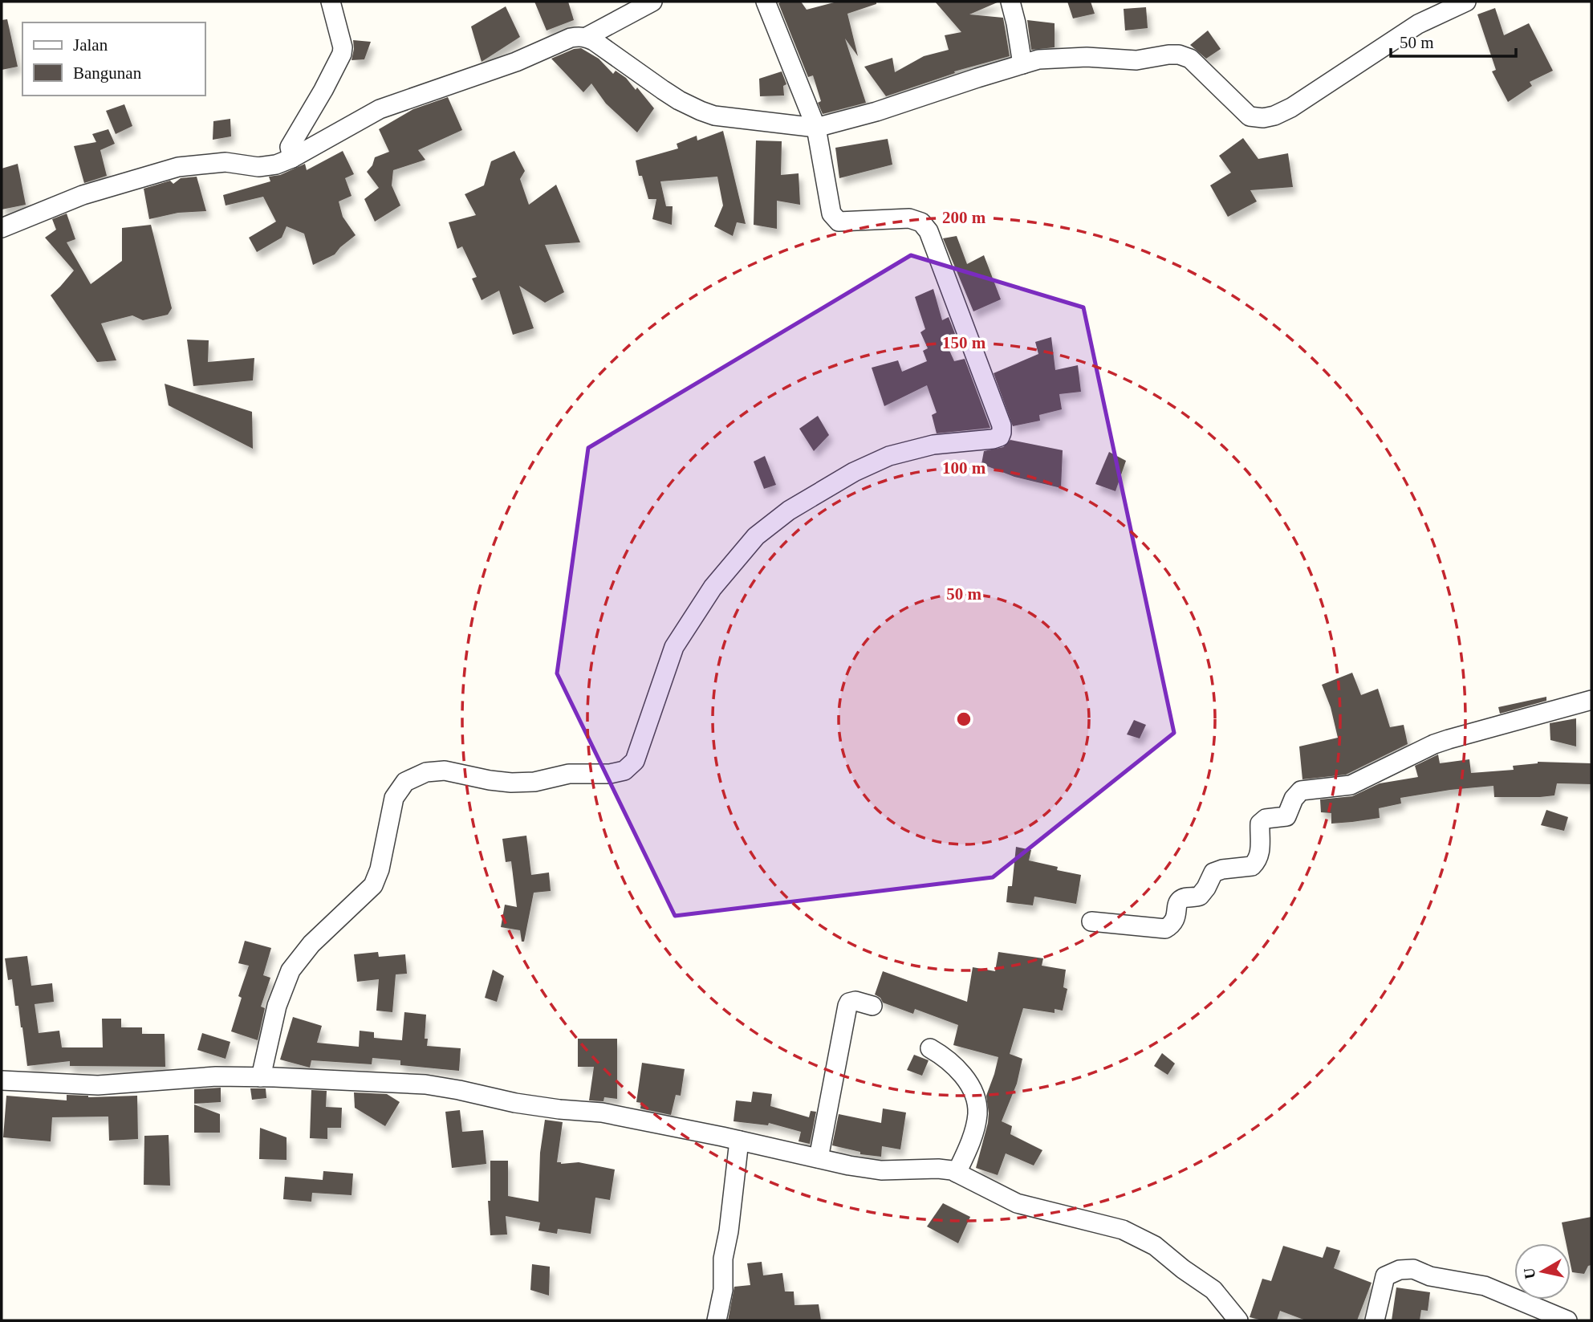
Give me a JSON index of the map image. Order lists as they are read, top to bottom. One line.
{"legend":["Jalan","Bangunan"],"scale_bar":"50 m","north":"left","rings":["200 m","150 m","100 m","50 m"]}
